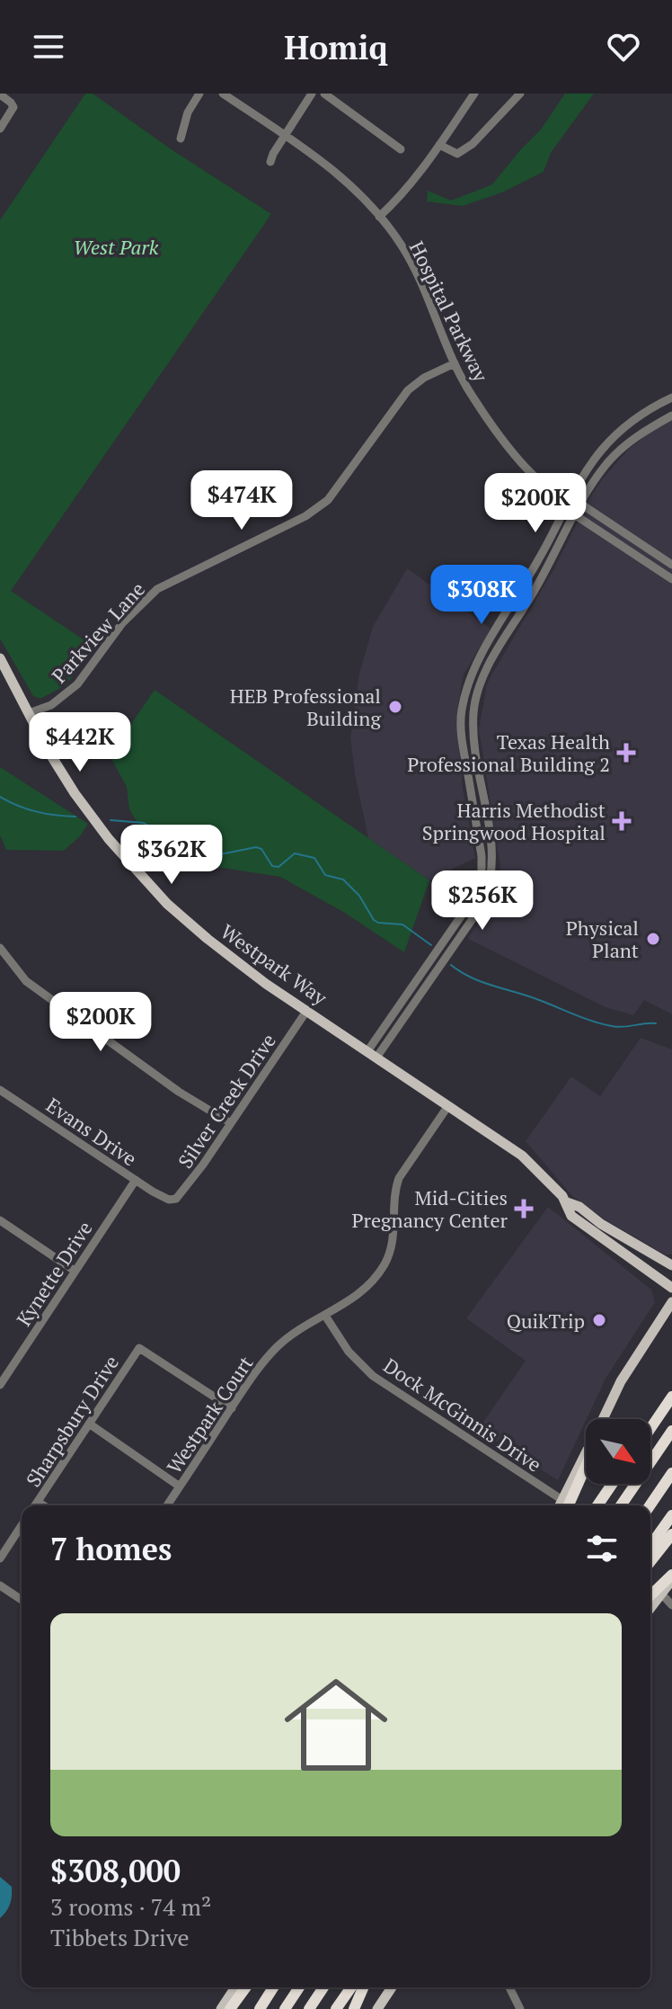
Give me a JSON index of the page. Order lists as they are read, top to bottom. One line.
{"streets":{"main road":["Westpark Way"],"street":["Hospital Parkway","Parkview Lane","Silver Creek Drive","Evans Drive","Kynette Drive","Westpark Court","Dock McGinnis Drive","Sharpsbury Drive"]},"crossings":[["Hospital Parkway","Parkview Lane"],["Parkview Lane","Westpark Way"],["Westpark Way","Silver Creek Drive"],["Westpark Way","Westpark Court"],["Silver Creek Drive","Evans Drive"],["Evans Drive","Kynette Drive"],["Westpark Court","Dock McGinnis Drive"],["Westpark Court","Sharpsbury Drive"]],"parks":["West Park"],"places":{"other":["HEB Professional Building","Physical Plant","QuikTrip"],"health":["Texas Health Professional Building 2","Harris Methodist Springwood Hospital","Mid-Cities Pregnancy Center"]},"north":"bottom right","page":{"header":"Homiq","price":["$474K","$200K","$308K","$442K","$362K","$256K","$200K"],"heading":"7 homes","list":[{"name":"$308,000","note":"3 rooms · 74 m² · Tibbets Drive"}]}}
